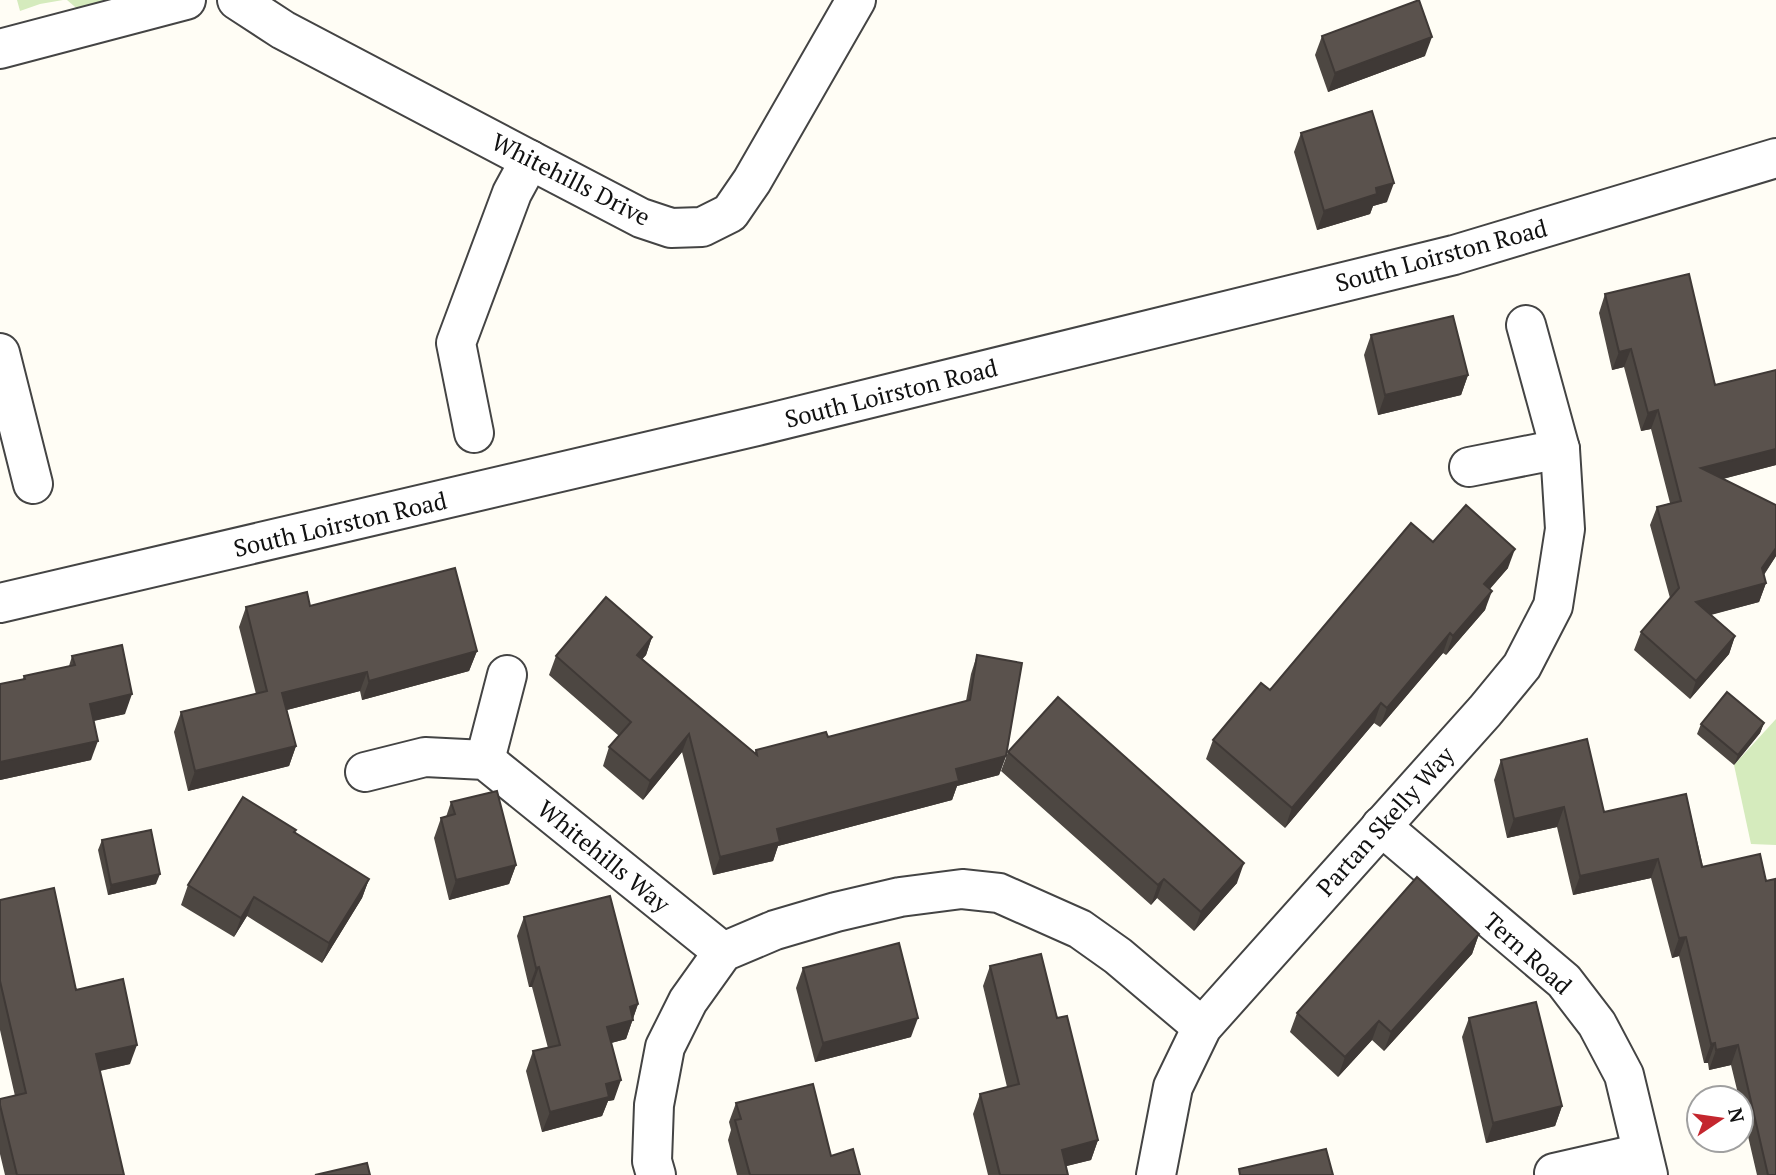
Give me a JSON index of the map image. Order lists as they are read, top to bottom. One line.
{"streets":{"street":["Whitehills Drive","South Loirston Road","Partan Skelly Way","Whitehills Way","Tern Road"]},"crossings":[["Partan Skelly Way","Tern Road"]],"north":"right"}
